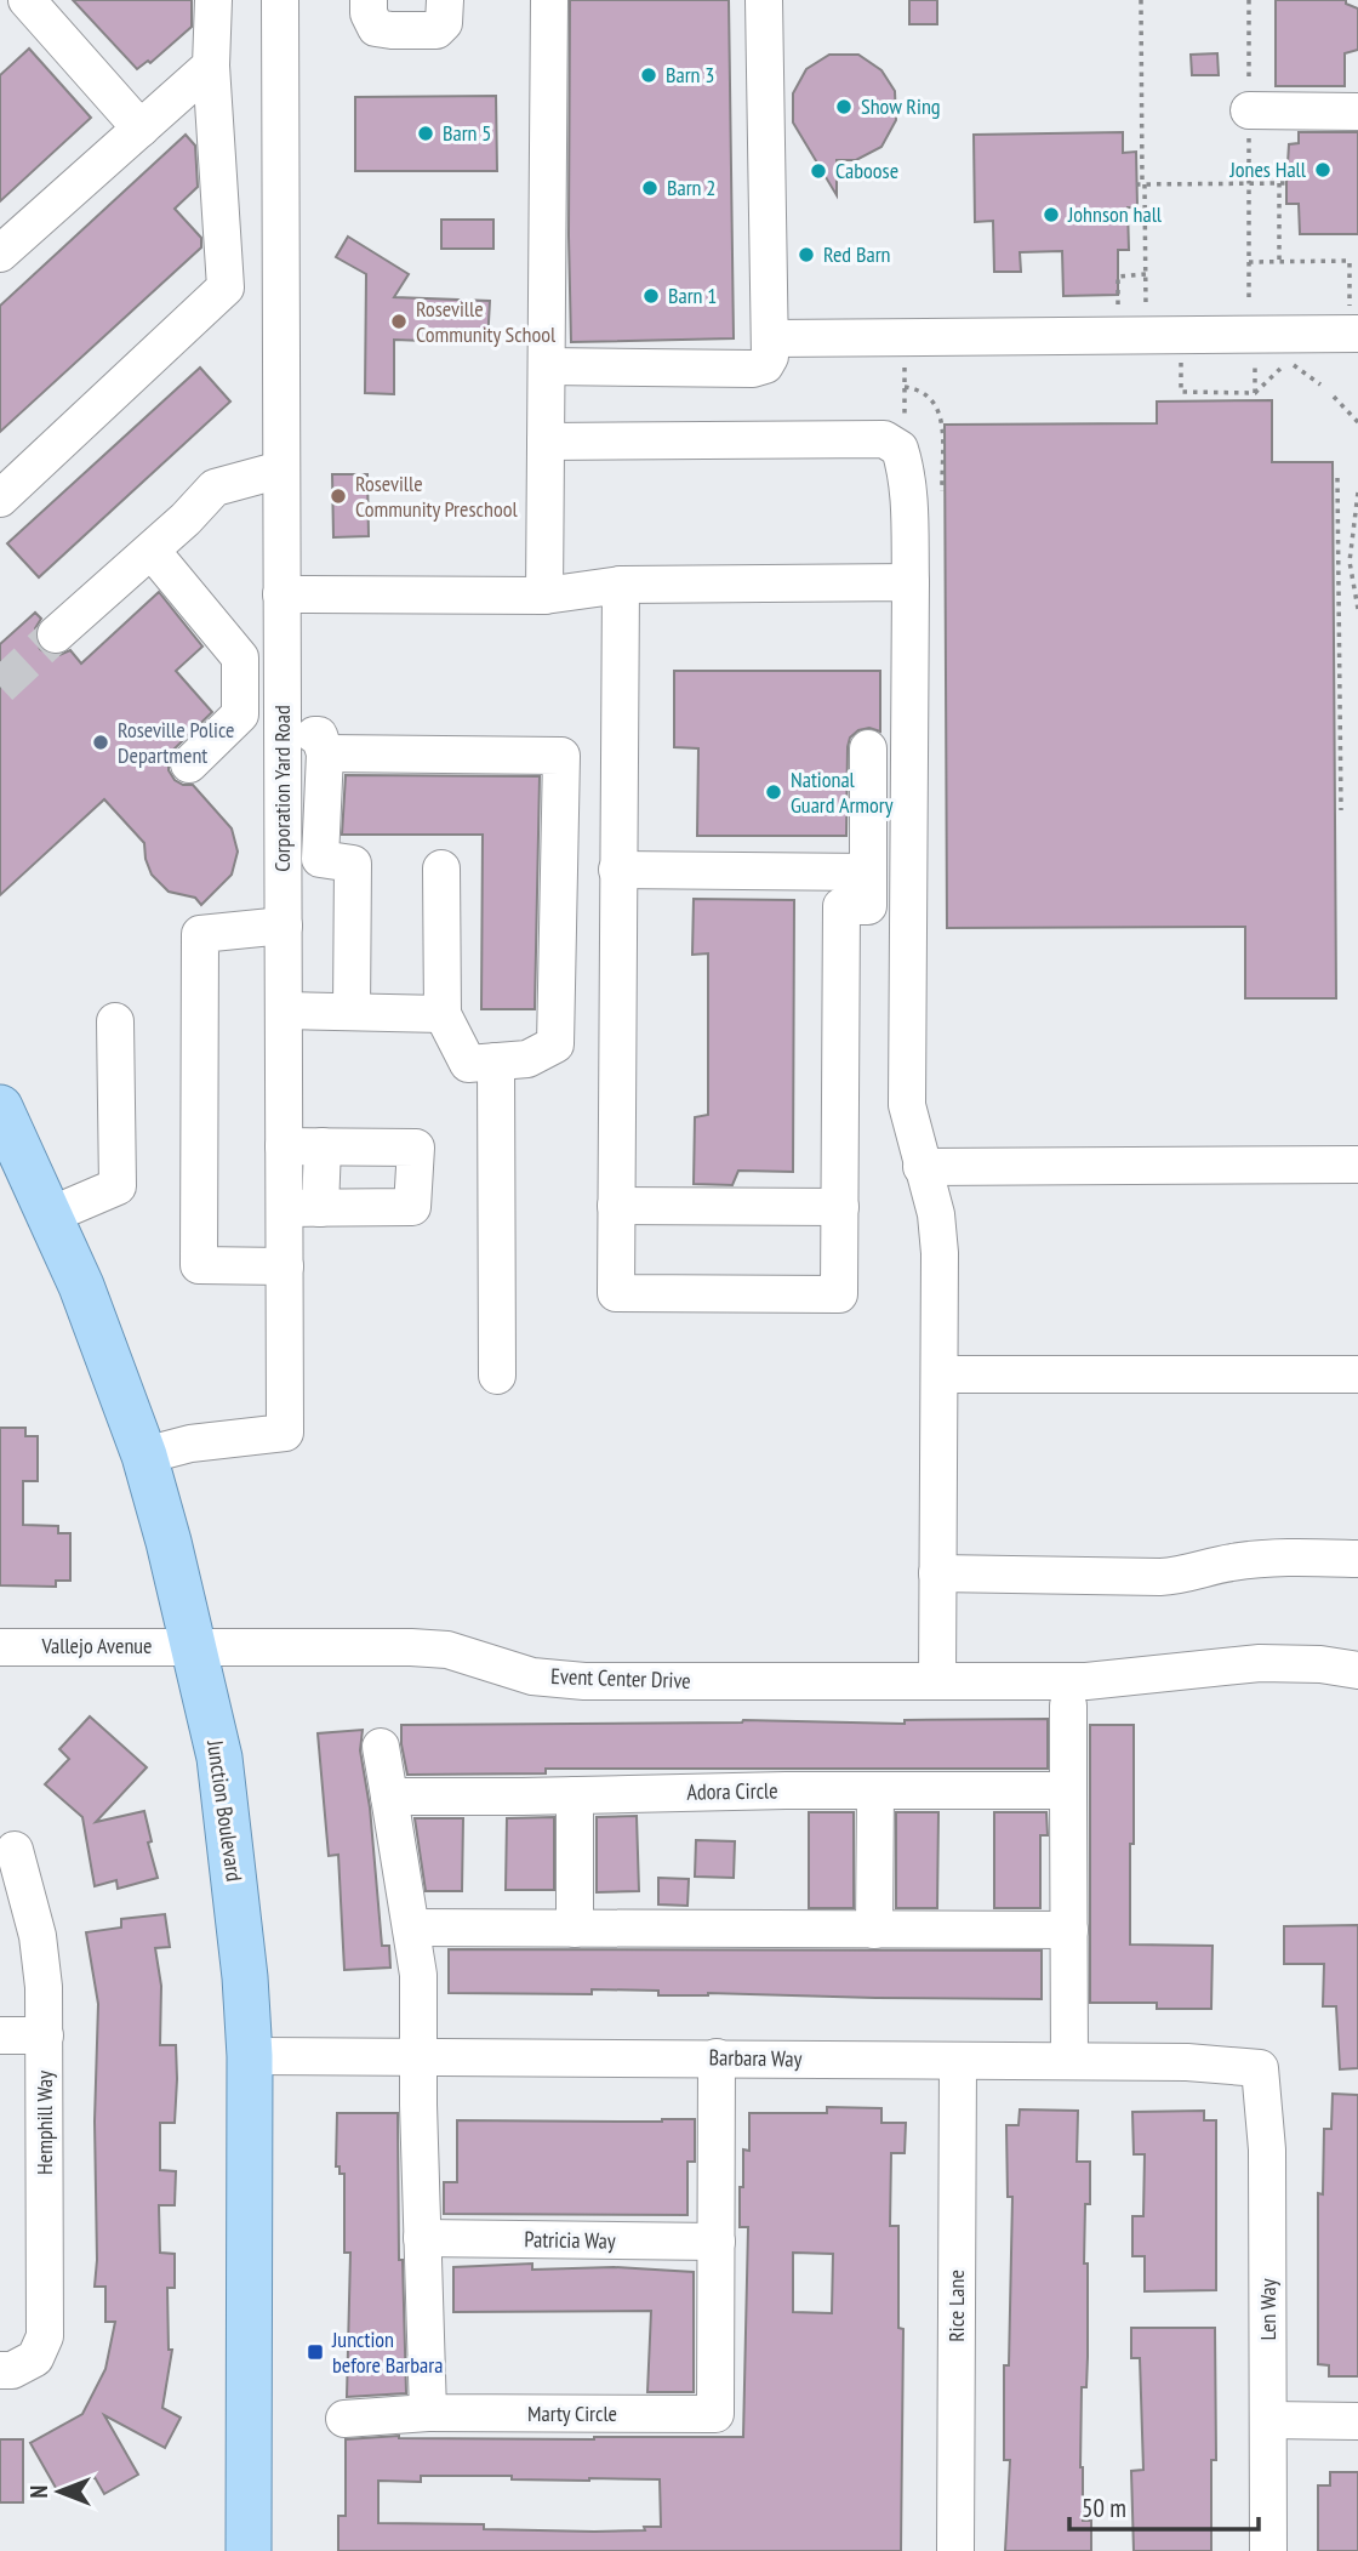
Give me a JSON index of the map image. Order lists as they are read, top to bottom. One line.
{"streets":{"main road":["Junction Boulevard"],"street":["Corporation Yard Road","Vallejo Avenue","Event Center Drive","Adora Circle","Barbara Way","Hemphill Way","Patricia Way","Rice Lane","Len Way","Marty Circle"]},"crossings":[["Corporation Yard Road","Junction Boulevard"],["Vallejo Avenue","Event Center Drive"],["Vallejo Avenue","Junction Boulevard"],["Event Center Drive","Junction Boulevard"],["Junction Boulevard","Barbara Way"],["Barbara Way","Rice Lane"],["Barbara Way","Len Way"],["Barbara Way","Marty Circle"],["Patricia Way","Marty Circle"]],"places":{"other":["Barn 3","Show Ring","Barn 5","Jones Hall","Caboose","Barn 2","Johnson hall","Red Barn","Barn 1","Roseville Community School","Roseville Community Preschool","Roseville Police Department","National Guard Armory"],"transit":["Junction before Barbara"]},"scale_bar":"50 m","north":"left"}
